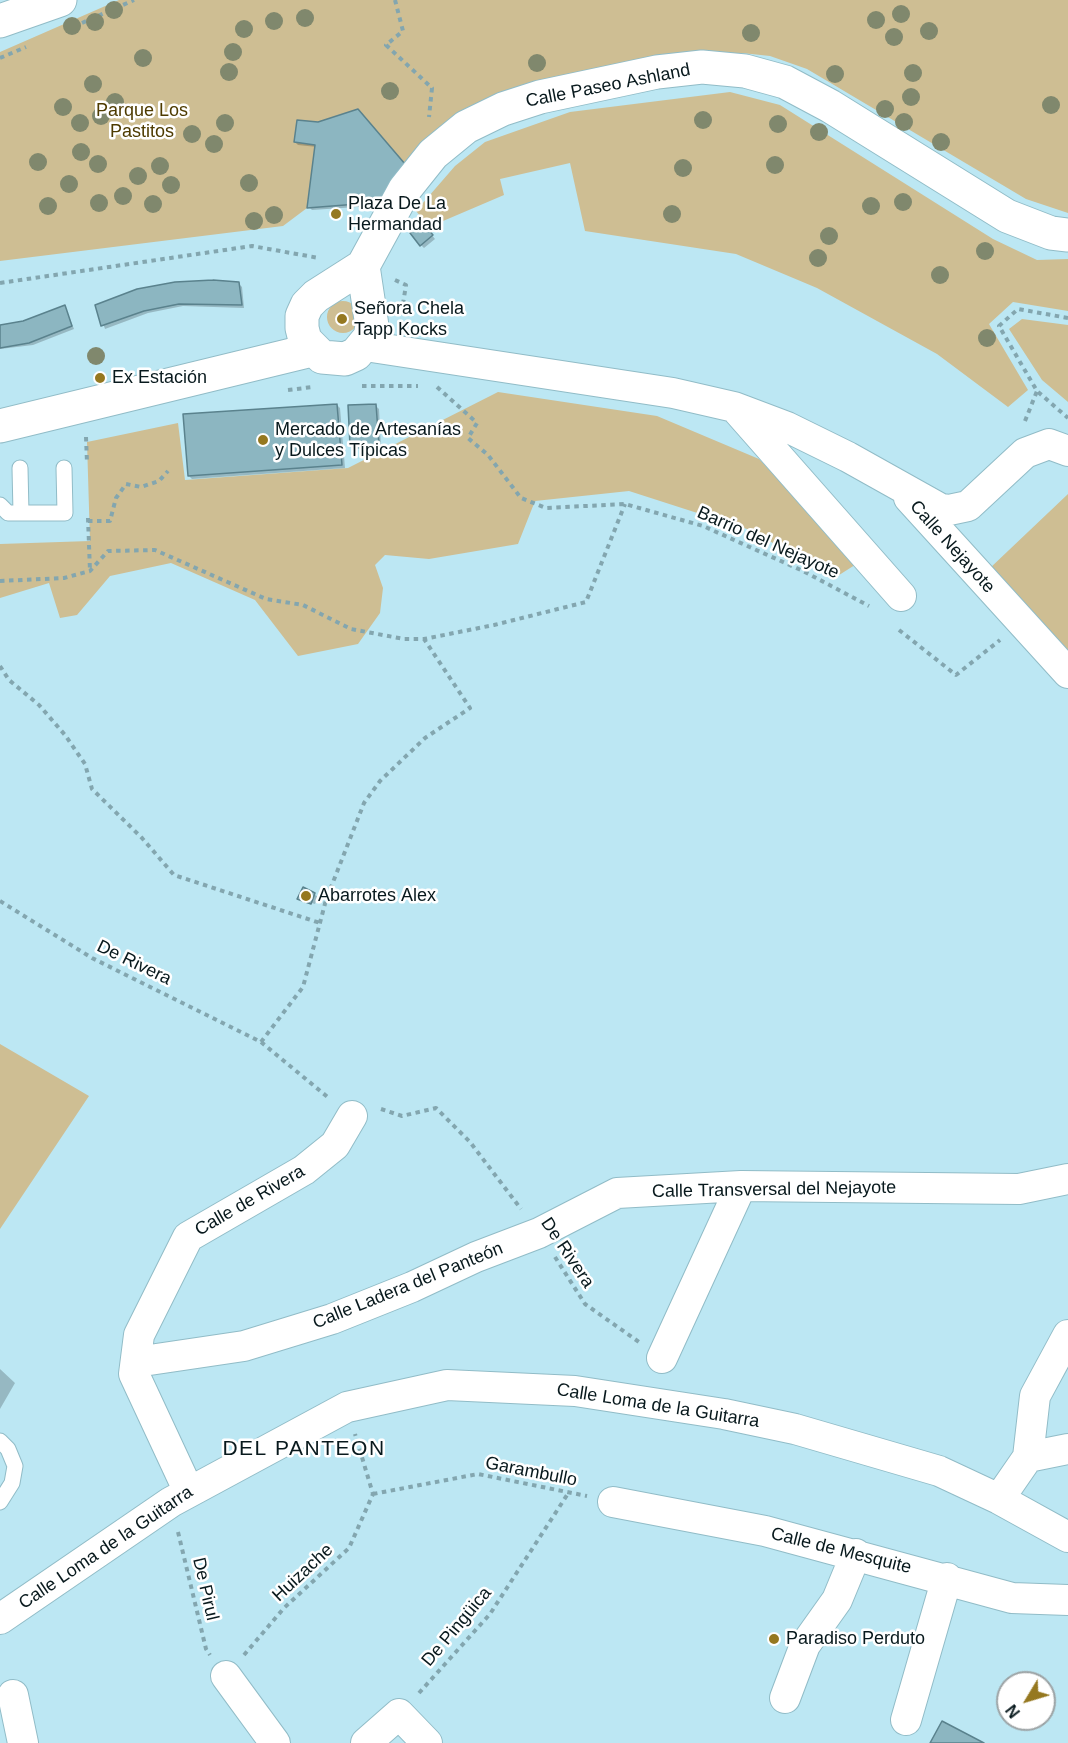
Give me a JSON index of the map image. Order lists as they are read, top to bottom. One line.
{"streets":{"street":["Calle Paseo Ashland","Calle Nejayote","Calle Transversal del Nejayote","Calle de Rivera","Calle Ladera del Panteón","Calle Loma de la Guitarra","Calle de Mesquite"],"path":["Barrio del Nejayote","De Rivera","Garambullo","Huizache","De Pirul","De Pingüica"]},"crossings":[["De Rivera","Calle Transversal del Nejayote"],["De Rivera","Calle Ladera del Panteón"],["Calle Transversal del Nejayote","Calle Ladera del Panteón"],["Calle de Rivera","Calle Ladera del Panteón"],["Calle de Rivera","Calle Loma de la Guitarra"],["Calle de Rivera","De Pirul"],["Calle Loma de la Guitarra","De Pirul"],["Garambullo","Calle de Mesquite"],["Garambullo","Huizache"],["Garambullo","De Pingüica"],["Huizache","De Pirul"]],"districts":["DEL PANTEON"],"parks":["Parque Los Pastitos"],"places":["Plaza De La Hermandad","Señora Chela Tapp Kocks","Ex Estación","Mercado de Artesanías y Dulces Típicas","Abarrotes Alex","Paradiso Perduto"],"north":"bottom left"}
